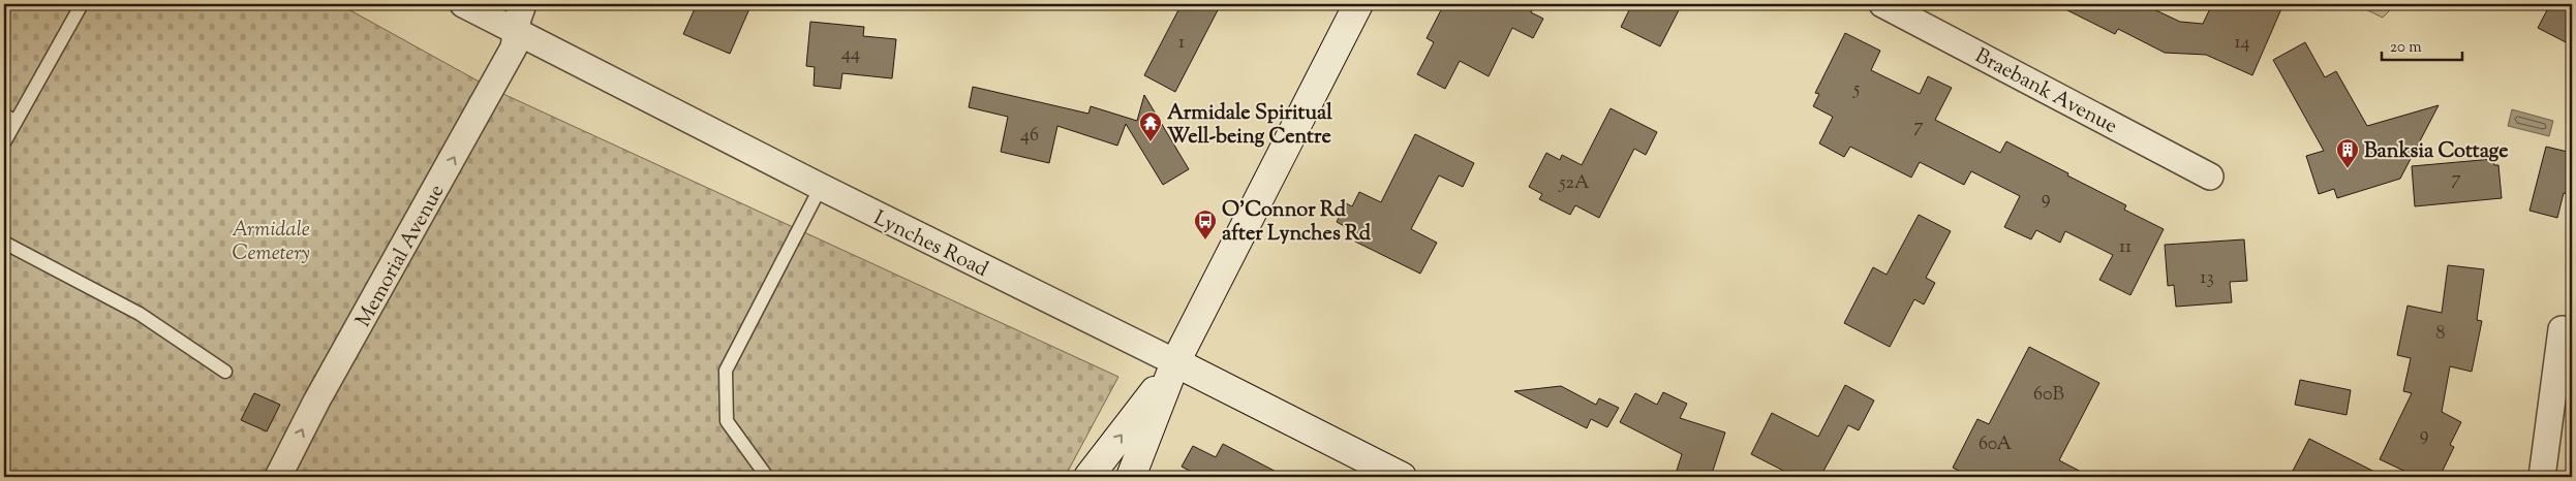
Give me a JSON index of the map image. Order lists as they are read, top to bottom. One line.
{"streets":{"street":["Braebank Avenue","Lynches Road","Memorial Avenue"]},"crossings":[["Lynches Road","Memorial Avenue"]],"one_way":["Memorial Avenue"],"parks":["Armidale Cemetery"],"places":{"temple":["Armidale Spiritual Well-being Centre"],"building":["Banksia Cottage"],"bus stop":["O'Connor Rd after Lynches Rd"]},"house_numbers":["1","14","44","5","7","46","7","52A","9","11","13","8","60B","9","60A"],"scale_bar":"20 m"}
